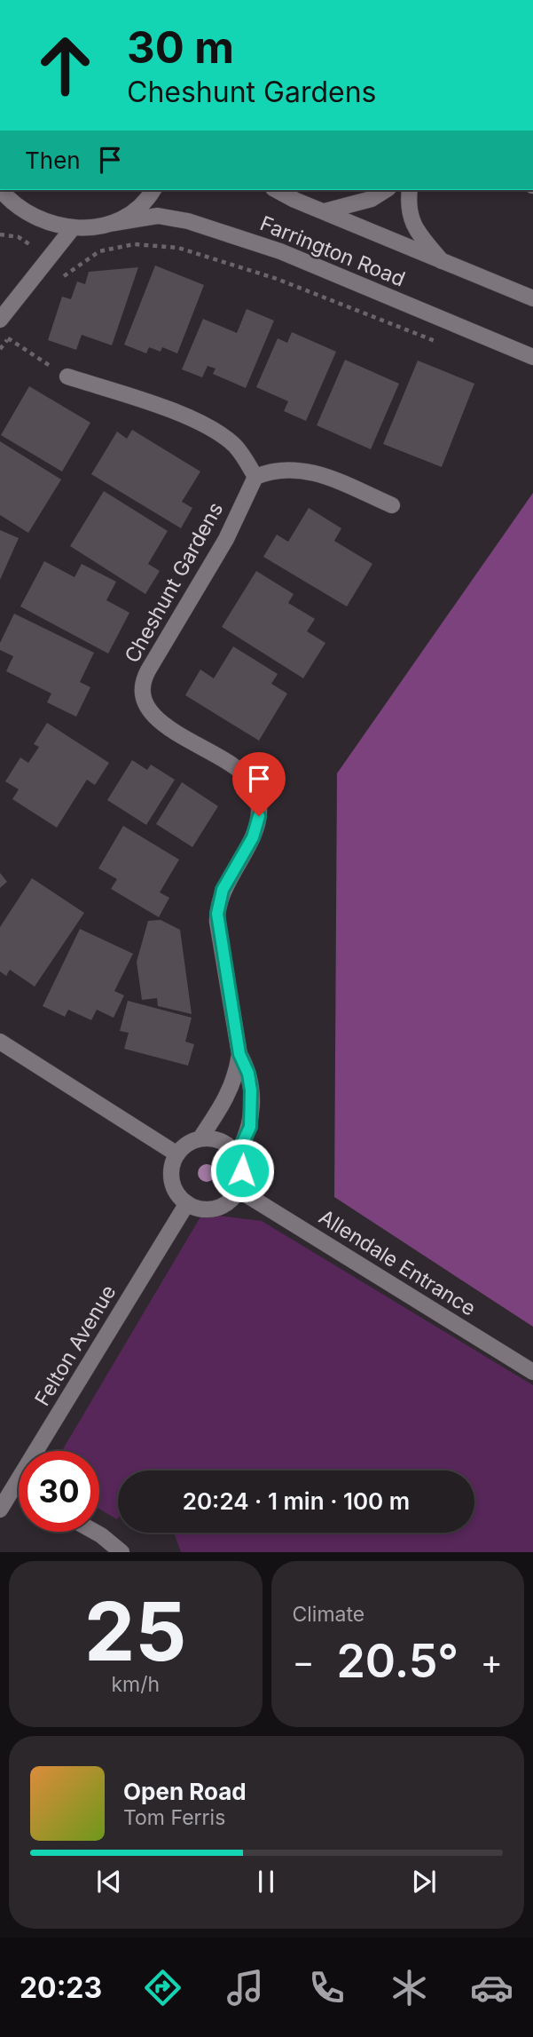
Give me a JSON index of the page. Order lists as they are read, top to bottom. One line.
{"streets":{"street":["Farrington Road","Cheshunt Gardens","Allendale Entrance","Felton Avenue"]},"crossings":[["Allendale Entrance","Felton Avenue"]],"page":{"turn":["30 m","Cheshunt Gardens"],"then":"Then","limit":"30","trip":"20:24 · 1 min · 100 m","tile":[["25","km/h"],"Climate"],"heat":["−","20.5°","+"],"song":["Open Road","Tom Ferris"],"tabs":"20:23"}}
